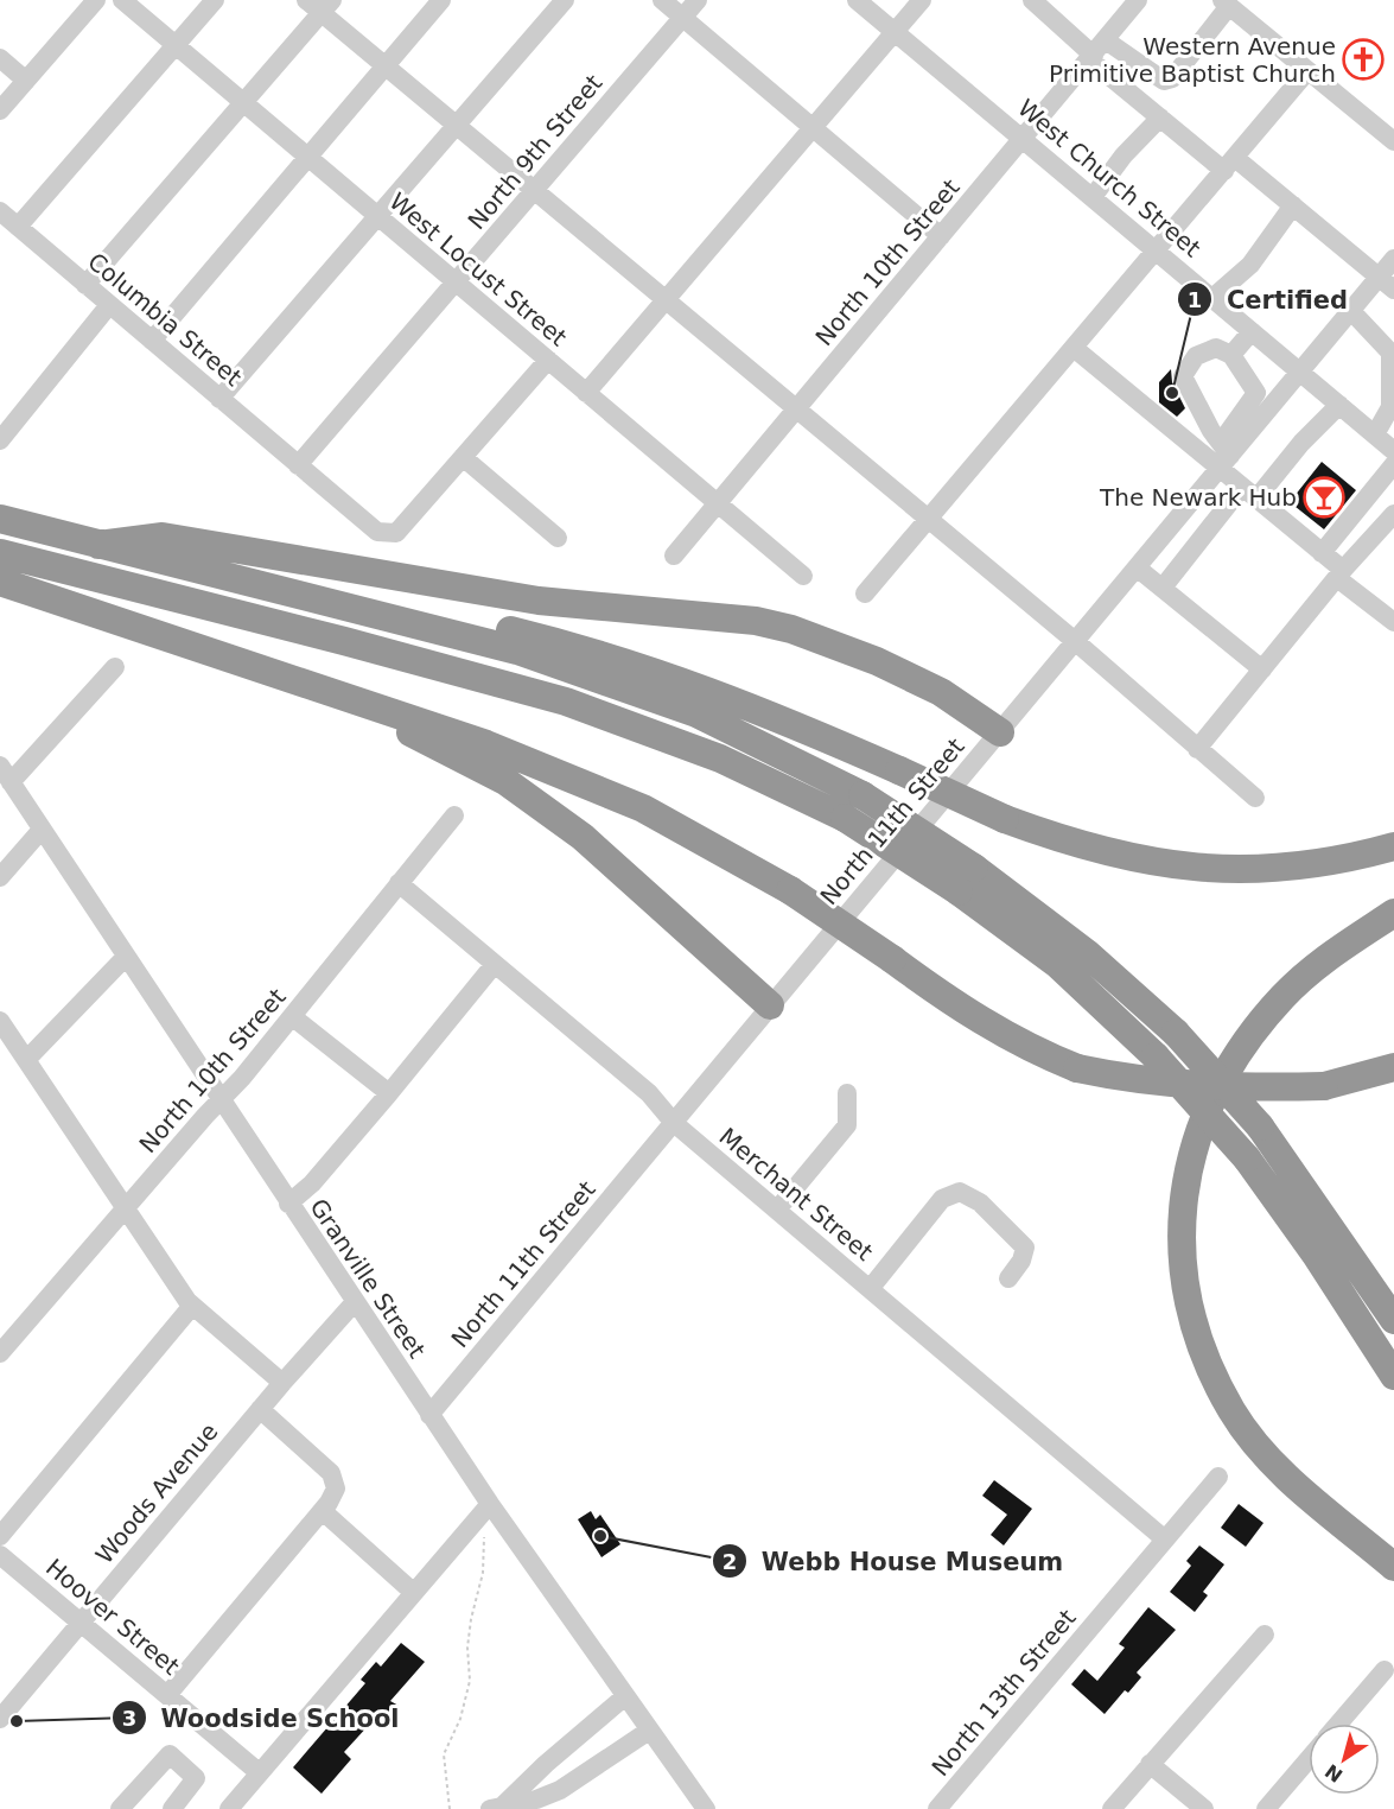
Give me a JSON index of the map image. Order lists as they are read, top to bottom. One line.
{"streets":{"street":["North 9th Street","West Church Street","North 10th Street","West Locust Street","Columbia Street","North 11th Street","Merchant Street","Granville Street","Woods Avenue","Hoover Street","North 13th Street"]},"crossings":[["North 9th Street","West Locust Street"],["North 9th Street","Columbia Street"],["West Church Street","North 10th Street"],["West Church Street","North 11th Street"],["North 10th Street","West Locust Street"],["North 10th Street","Merchant Street"],["North 10th Street","Granville Street"],["North 11th Street","Merchant Street"],["North 11th Street","Granville Street"],["Merchant Street","North 13th Street"],["Granville Street","Woods Avenue"],["Woods Avenue","Hoover Street"]],"places":{"church":["Western Avenue Primitive Baptist Church"],"other":["Certified","Webb House Museum","Woodside School"],"bar":["The Newark Hub"]},"north":"bottom left"}
